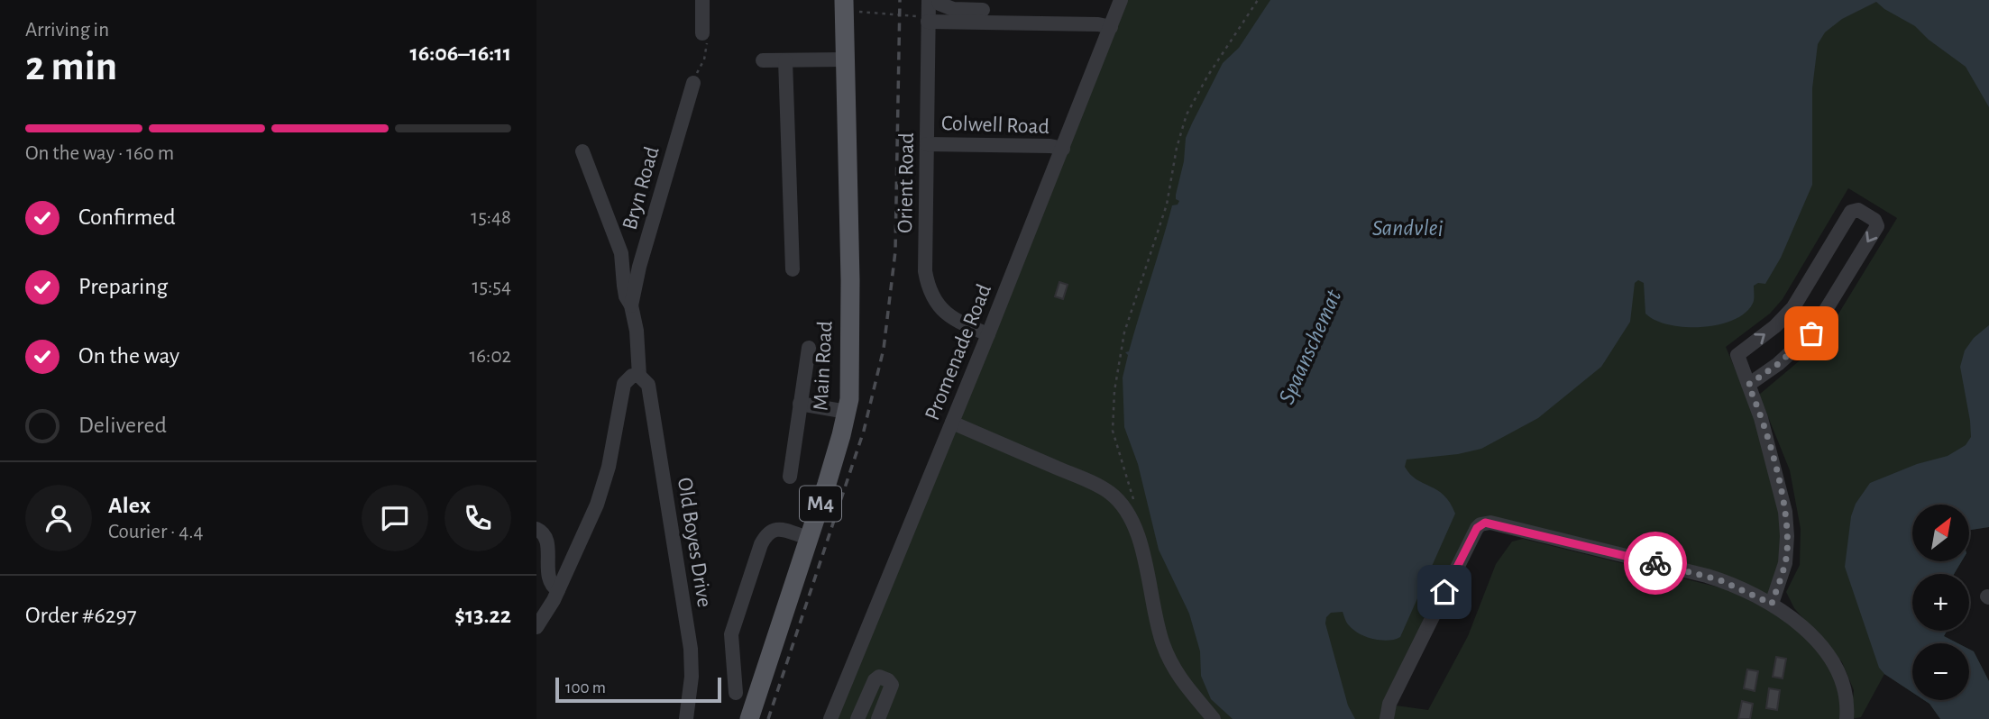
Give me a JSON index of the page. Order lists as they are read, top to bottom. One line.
{"streets":{"main road":["Main Road","M4"],"street":["Colwell Road","Orient Road","Bryn Road","Promenade Road","Old Boyes Drive"]},"crossings":[["Colwell Road","Orient Road"],["Colwell Road","Promenade Road"],["Orient Road","Promenade Road"],["Bryn Road","Old Boyes Drive"]],"water":["Sandvlei","Spaanschemat"],"scale_bar":"100 m","north":"top right","page":{"heading":["2 min","Arriving in","16:06–16:11"],"panel":["Alex","Courier · 4.4","Order #6297","$13.22"],"bar":"On the way · 160 m","list":[["Confirmed","15:48"],["Preparing","15:54"],["On the way","16:02"],"Delivered"],"map_buttons":["+","−"],"scale":"100 m"}}
